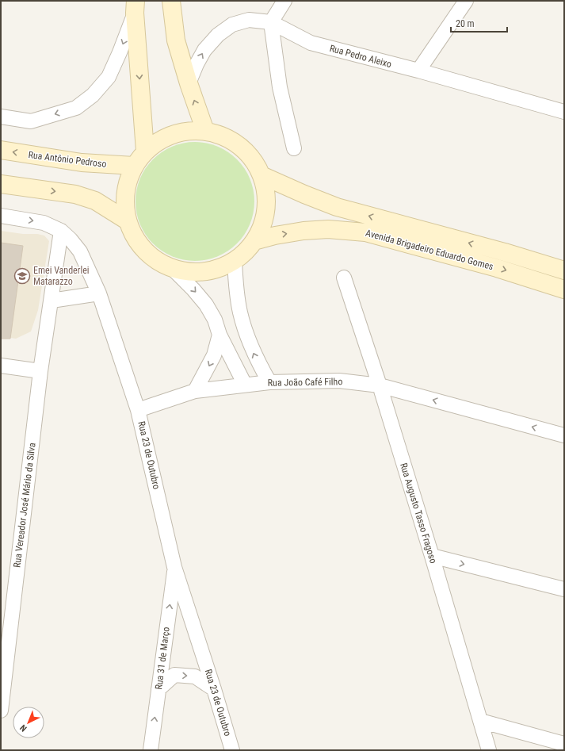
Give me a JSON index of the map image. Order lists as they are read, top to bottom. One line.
{"streets":{"main road":["Rua Antônio Pedroso","Avenida Brigadeiro Eduardo Gomes"],"street":["Rua Pedro Aleixo","Rua João Café Filho","Rua 23 de Outubro","Rua Vereador José Mário da Silva","Rua Augusto Tasso Fragoso","Rua 31 de Março"]},"crossings":[["Rua João Café Filho","Rua 23 de Outubro"],["Rua João Café Filho","Rua Augusto Tasso Fragoso"],["Rua 23 de Outubro","Rua Vereador José Mário da Silva"],["Rua 23 de Outubro","Rua 31 de Março"]],"one_way":["Rua João Café Filho","Rua 31 de Março"],"places":{"school or university":["Emei Vanderlei Matarazzo"]},"scale_bar":"20 m","north":"bottom left"}
